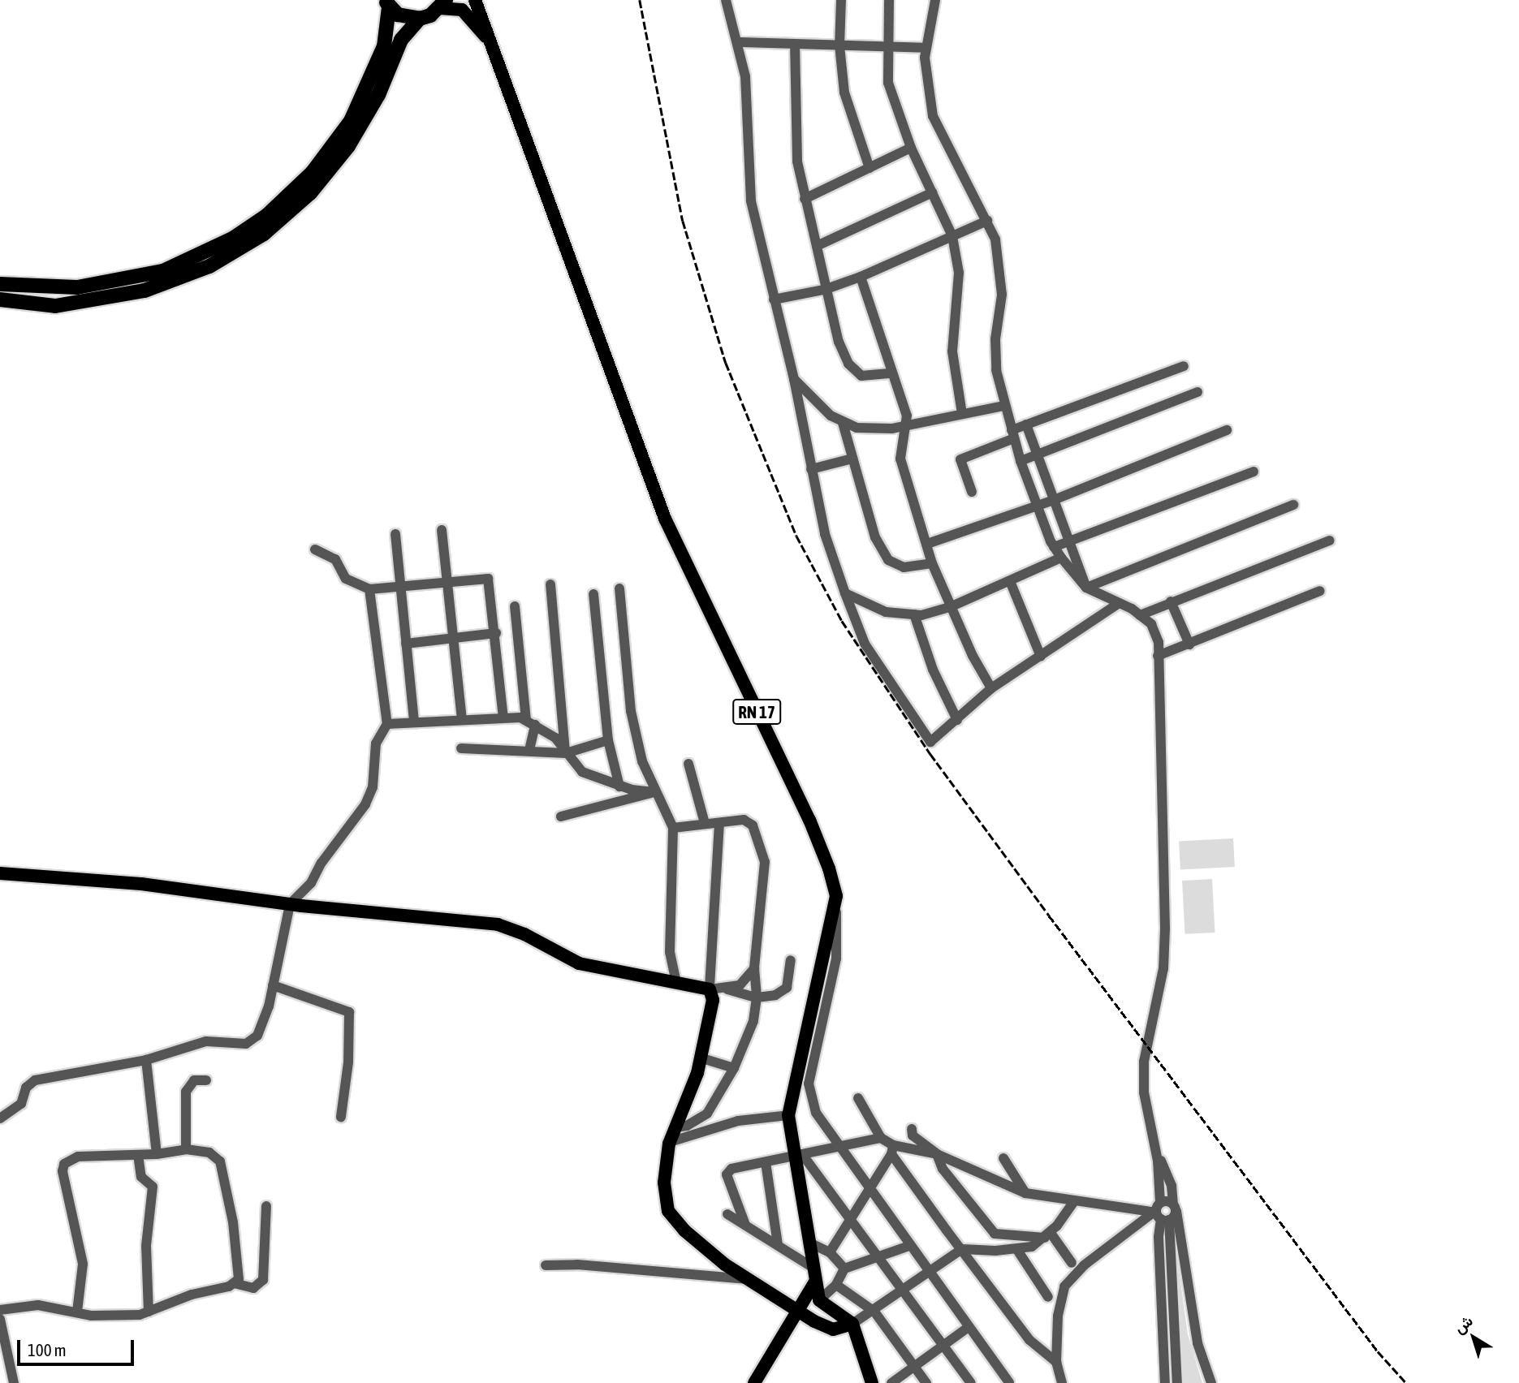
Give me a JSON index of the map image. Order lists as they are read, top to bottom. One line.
{"streets":{"main road":["RN 17"]},"scale_bar":"100 m","north":"top left"}
